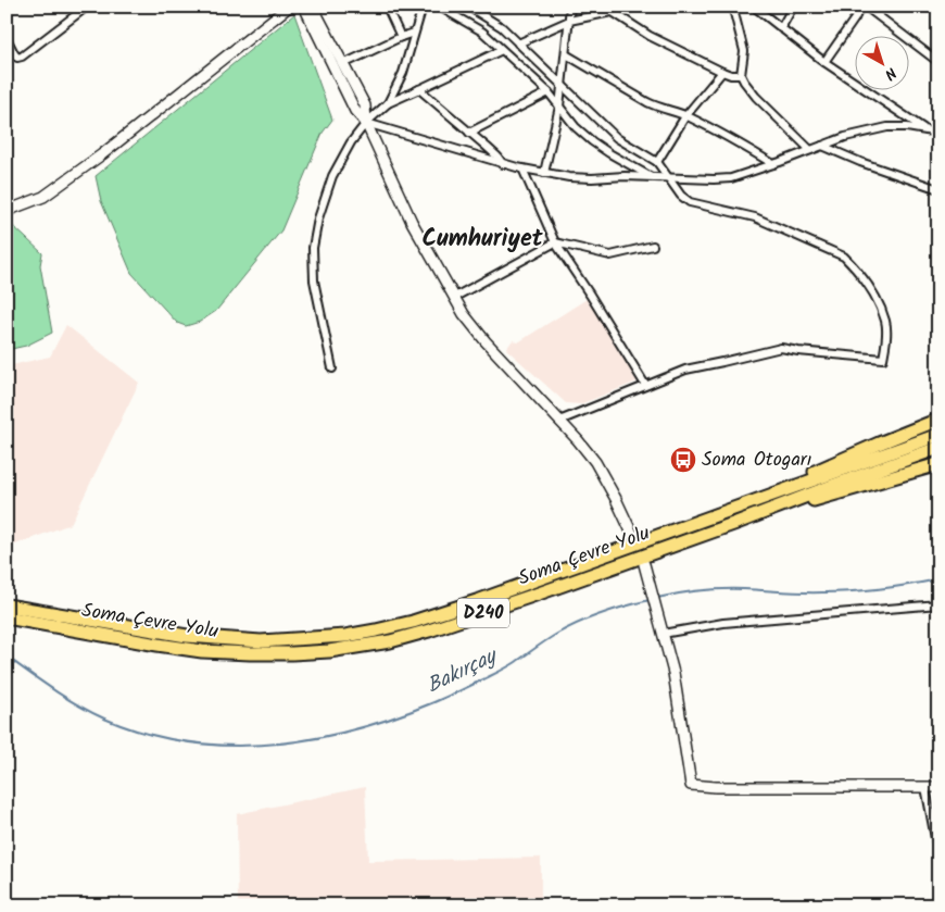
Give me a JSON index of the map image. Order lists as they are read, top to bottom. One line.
{"streets":{"highway":["Soma Çevre Yolu","D240"]},"districts":["Cumhuriyet"],"water":["Bakırçay"],"places":{"bus stop":["Soma Otogarı"]},"north":"bottom right"}
